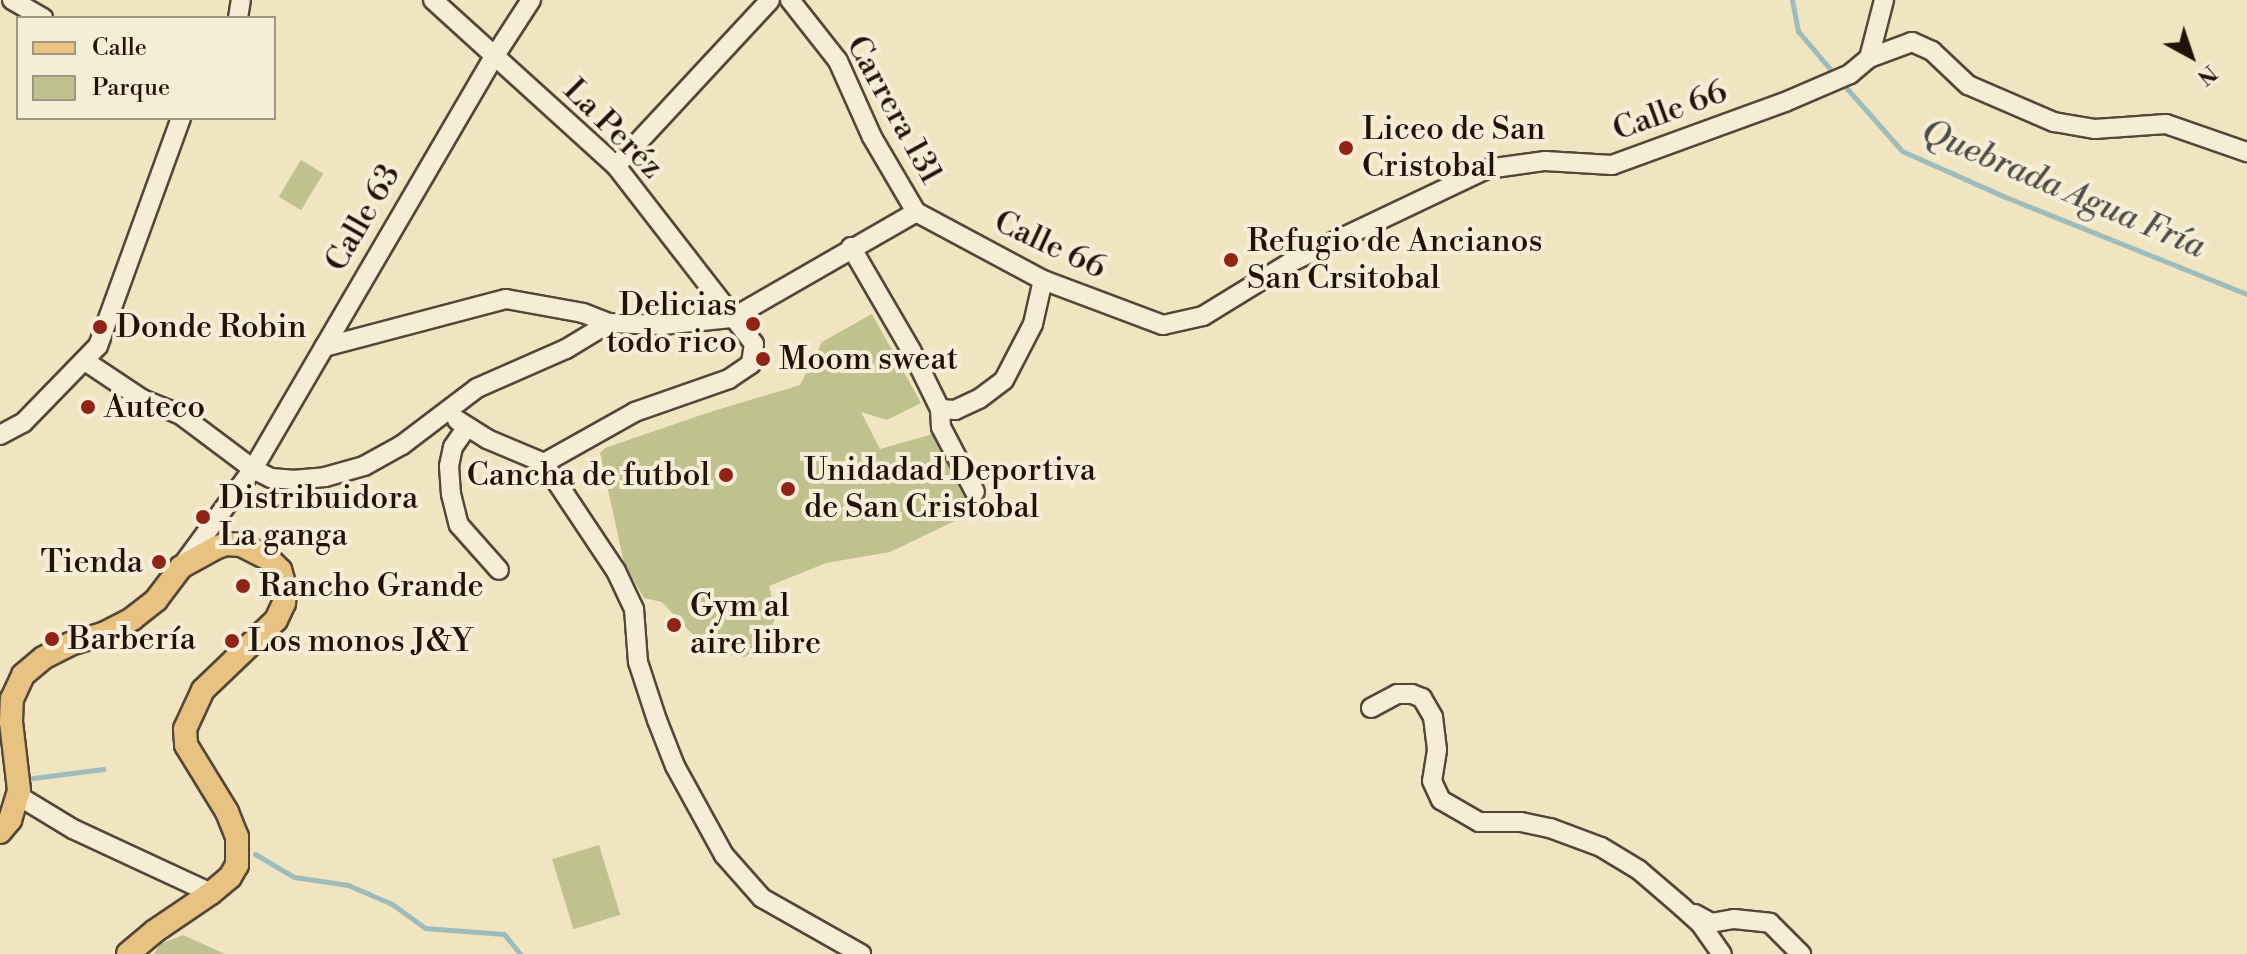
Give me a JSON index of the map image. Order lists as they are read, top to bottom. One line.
{"streets":{"street":["Carrera 131","Calle 66","La Peréz","Calle 63"]},"crossings":[["Carrera 131","Calle 66"],["La Peréz","Calle 63"]],"water":["Quebrada Agua Fría"],"places":["Liceo de San Cristobal","Refugio de Ancianos San Crsitobal","Delicias todo rico","Donde Robin","Moom sweat","Auteco","Cancha de futbol","Unidadad Deportiva de San Cristobal","Distribuidora La ganga","Tienda","Rancho Grande","Gym al aire libre","Barbería","Los monos J&Y"],"legend":["Calle","Parque"],"north":"bottom right"}
